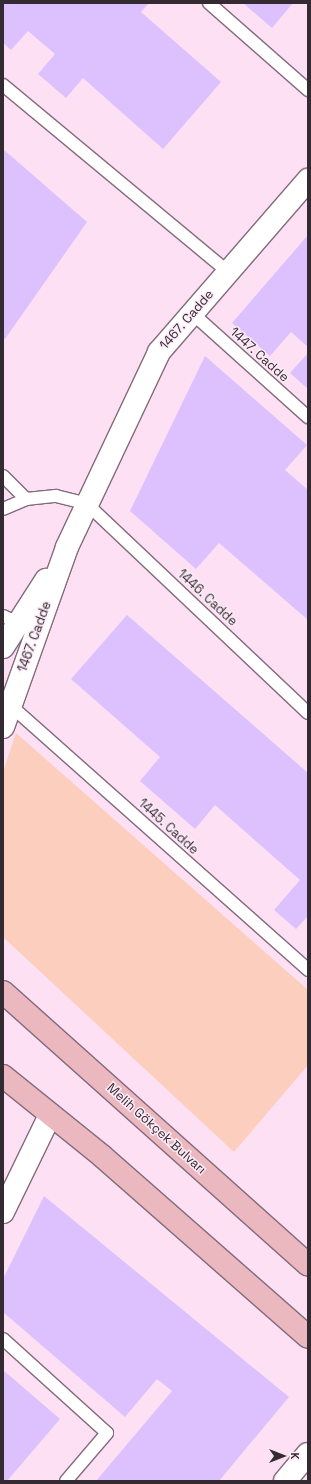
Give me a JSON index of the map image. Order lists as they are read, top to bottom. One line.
{"streets":{"main road":["Melih Gökçek Bulvarı"],"street":["1467. Cadde"],"lane":["1447. Cadde","1446. Cadde","1445. Cadde"]},"crossings":[["1467. Cadde","1447. Cadde"],["1467. Cadde","1446. Cadde"],["1467. Cadde","1445. Cadde"]],"north":"right"}
